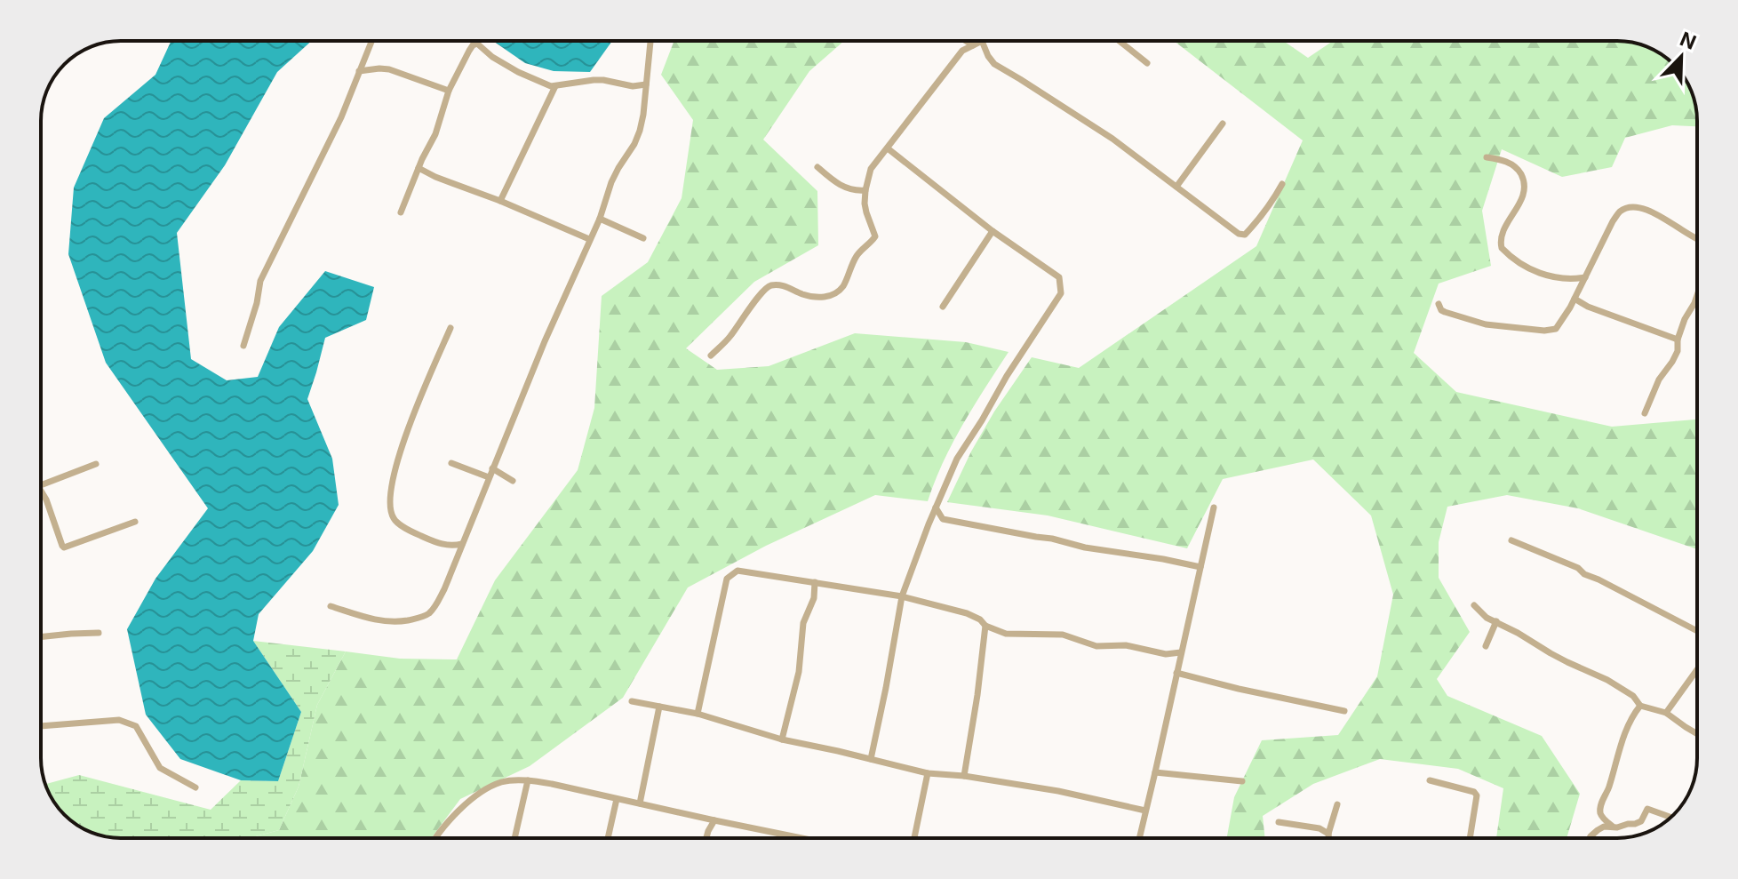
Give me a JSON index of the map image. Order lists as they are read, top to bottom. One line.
{"north":"top right"}
